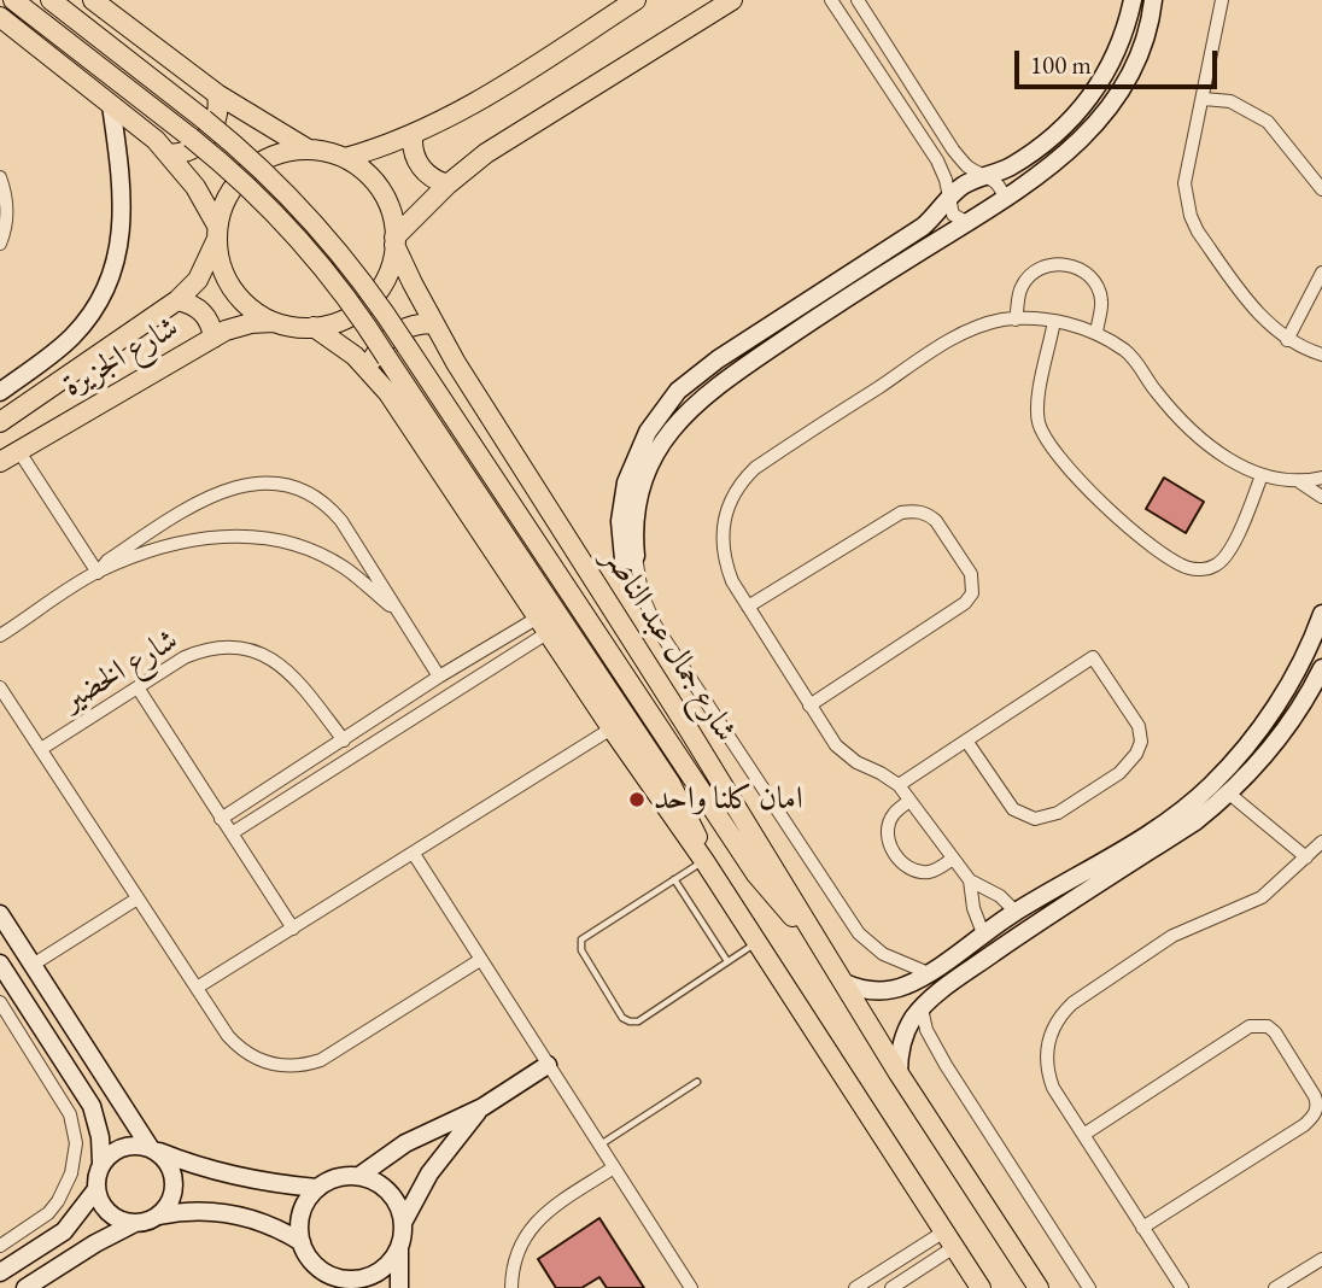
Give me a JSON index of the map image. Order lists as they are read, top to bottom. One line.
{"streets":{"main road":["شارع الجزيرة","شارع جمال عبد الناصر"],"street":["شارع الخضير"]},"crossings":[["شارع الجزيرة","شارع جمال عبد الناصر"]],"places":["امان كلنا واحد"],"scale_bar":"100 m"}
